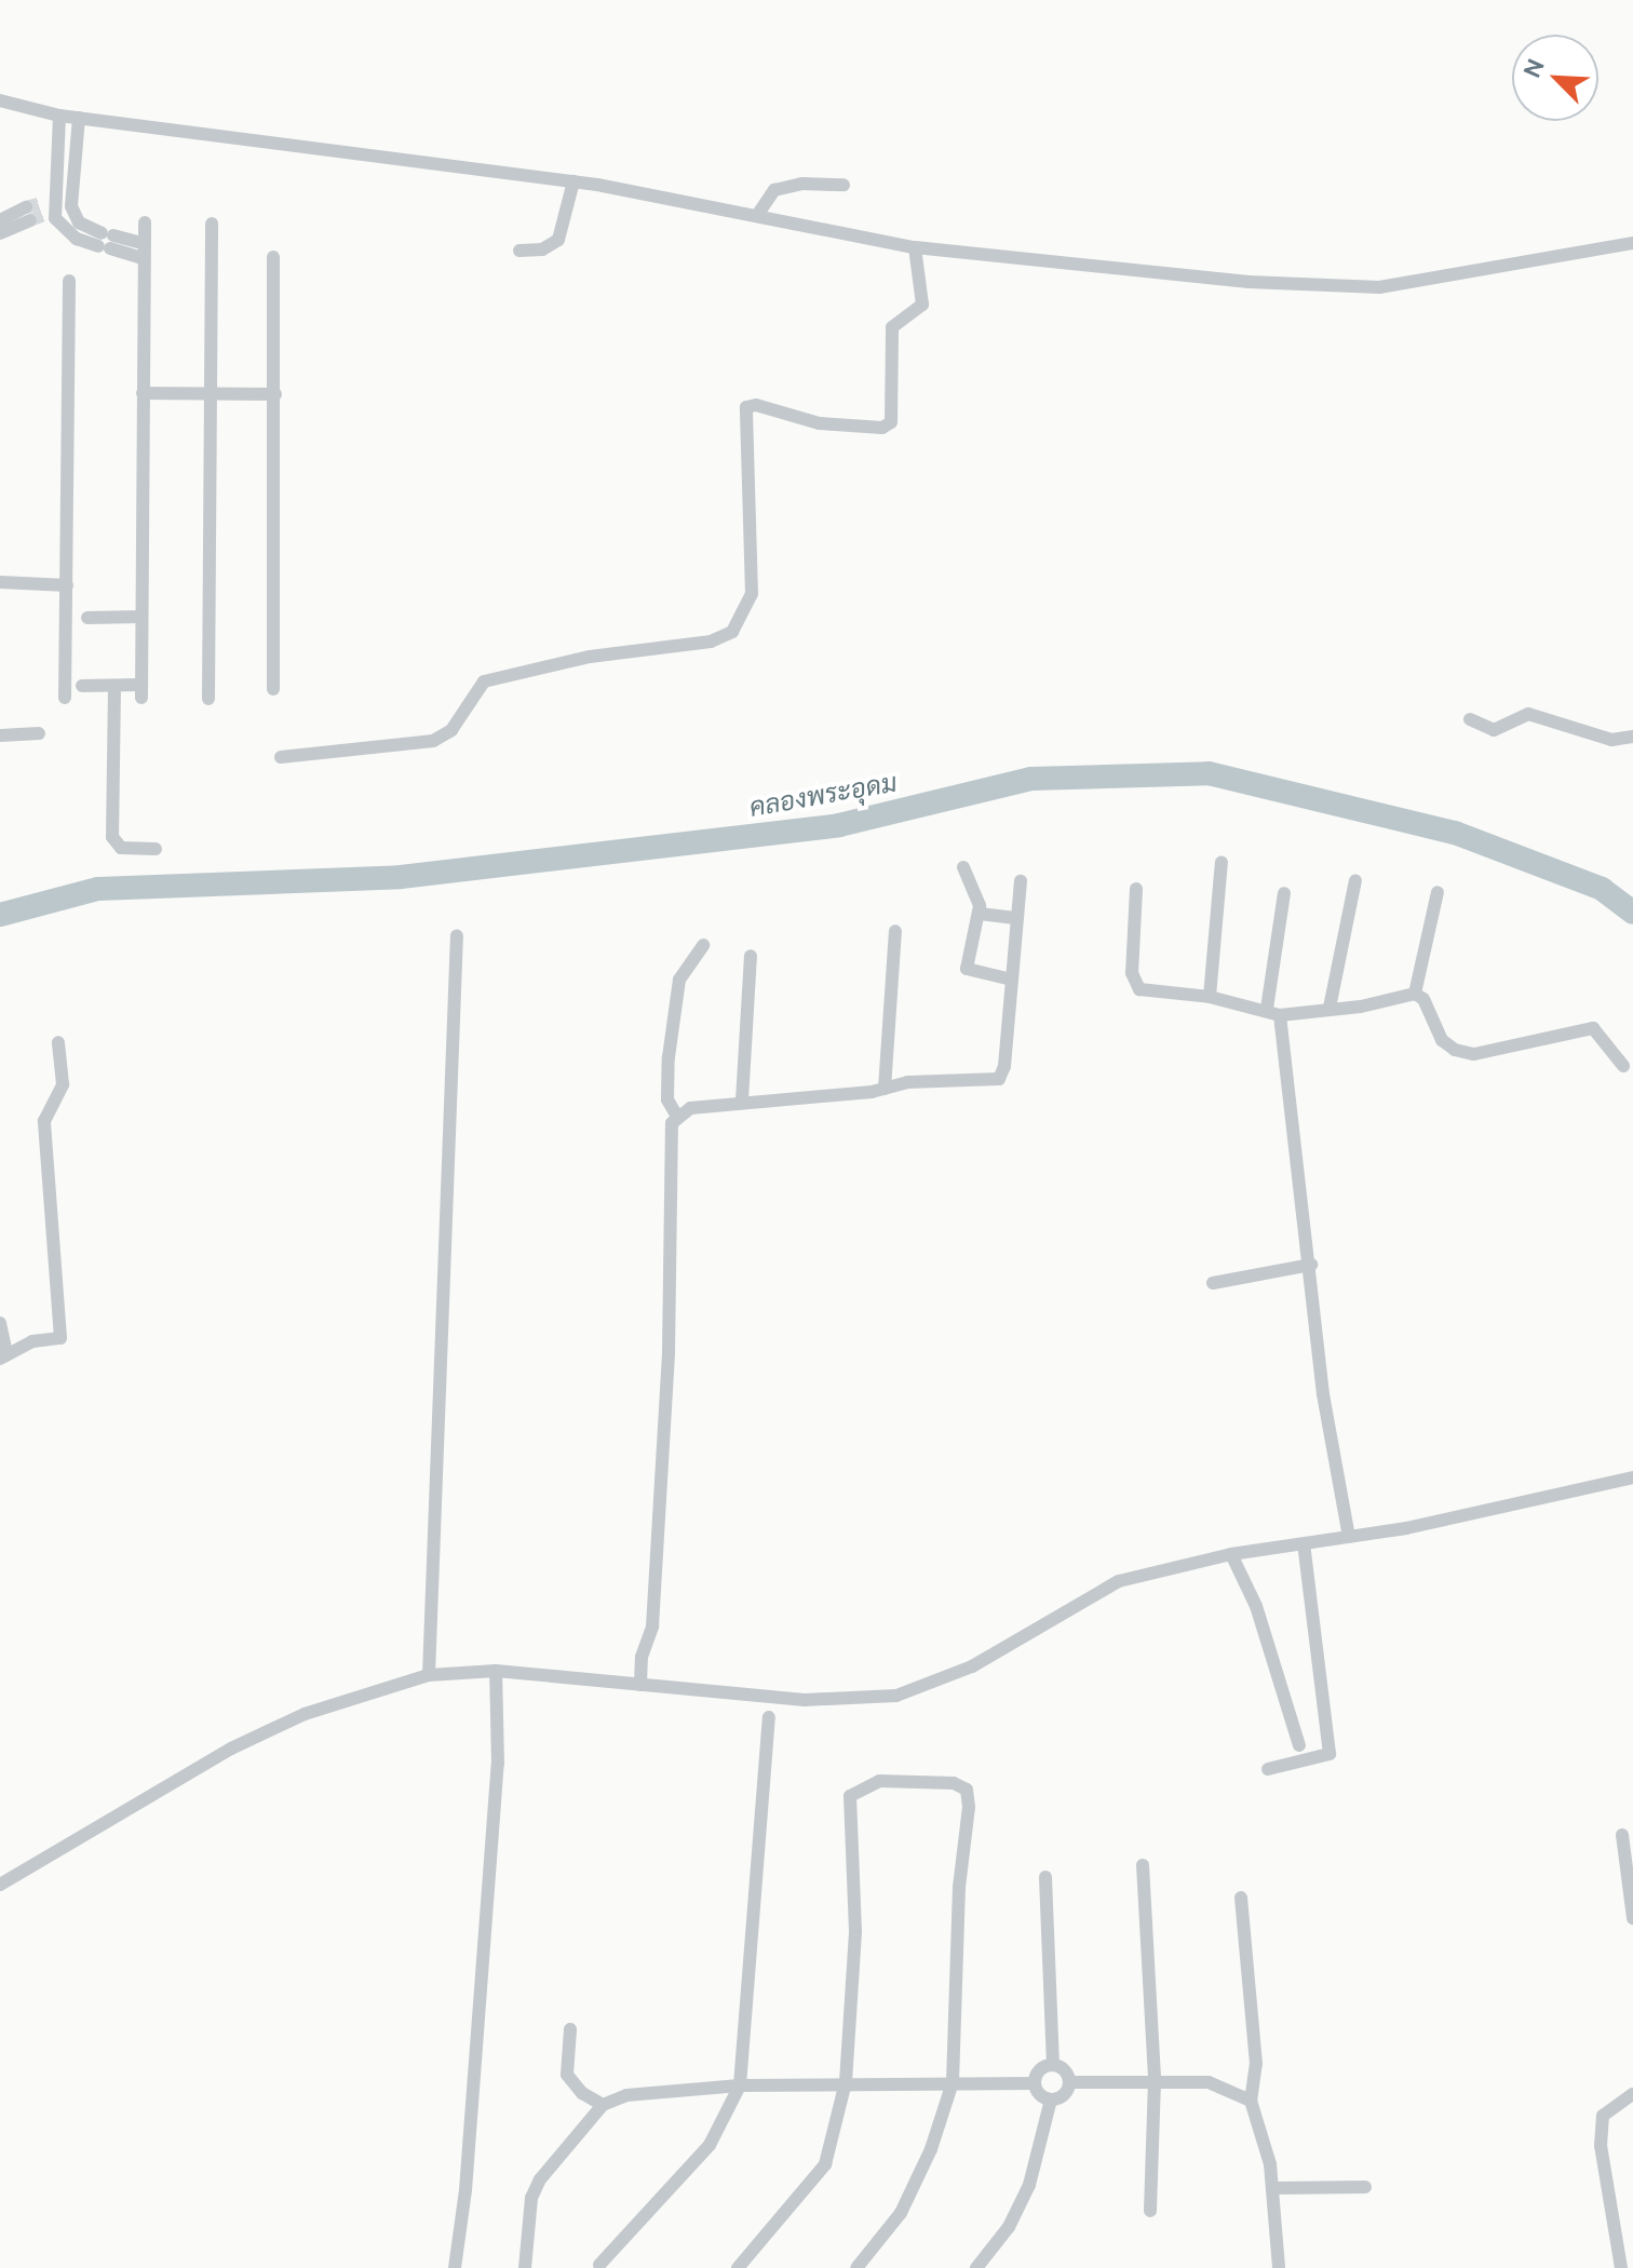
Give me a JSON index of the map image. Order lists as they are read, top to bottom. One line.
{"water":["คลองพระอุดม"],"north":"top left"}
